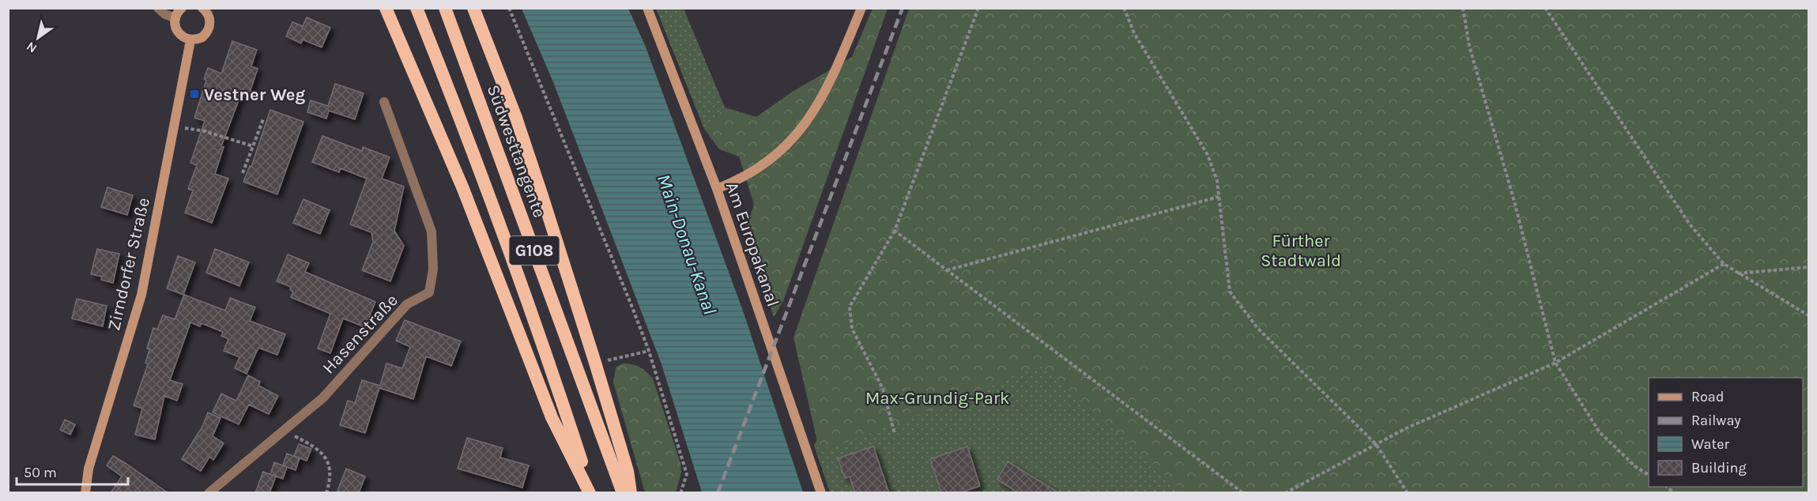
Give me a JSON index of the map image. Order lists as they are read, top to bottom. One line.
{"streets":{"highway":["Südwesttangente","G108"],"main road":["Am Europakanal","Zirndorfer Straße"],"street":["Hasenstraße"]},"water":["Main-Donau-Kanal"],"parks":["Fürther Stadtwald","Max-Grundig-Park"],"places":{"transit":["Vestner Weg"]},"legend":["Road","Railway","Water","Building"],"scale_bar":"50 m","north":"bottom left"}
